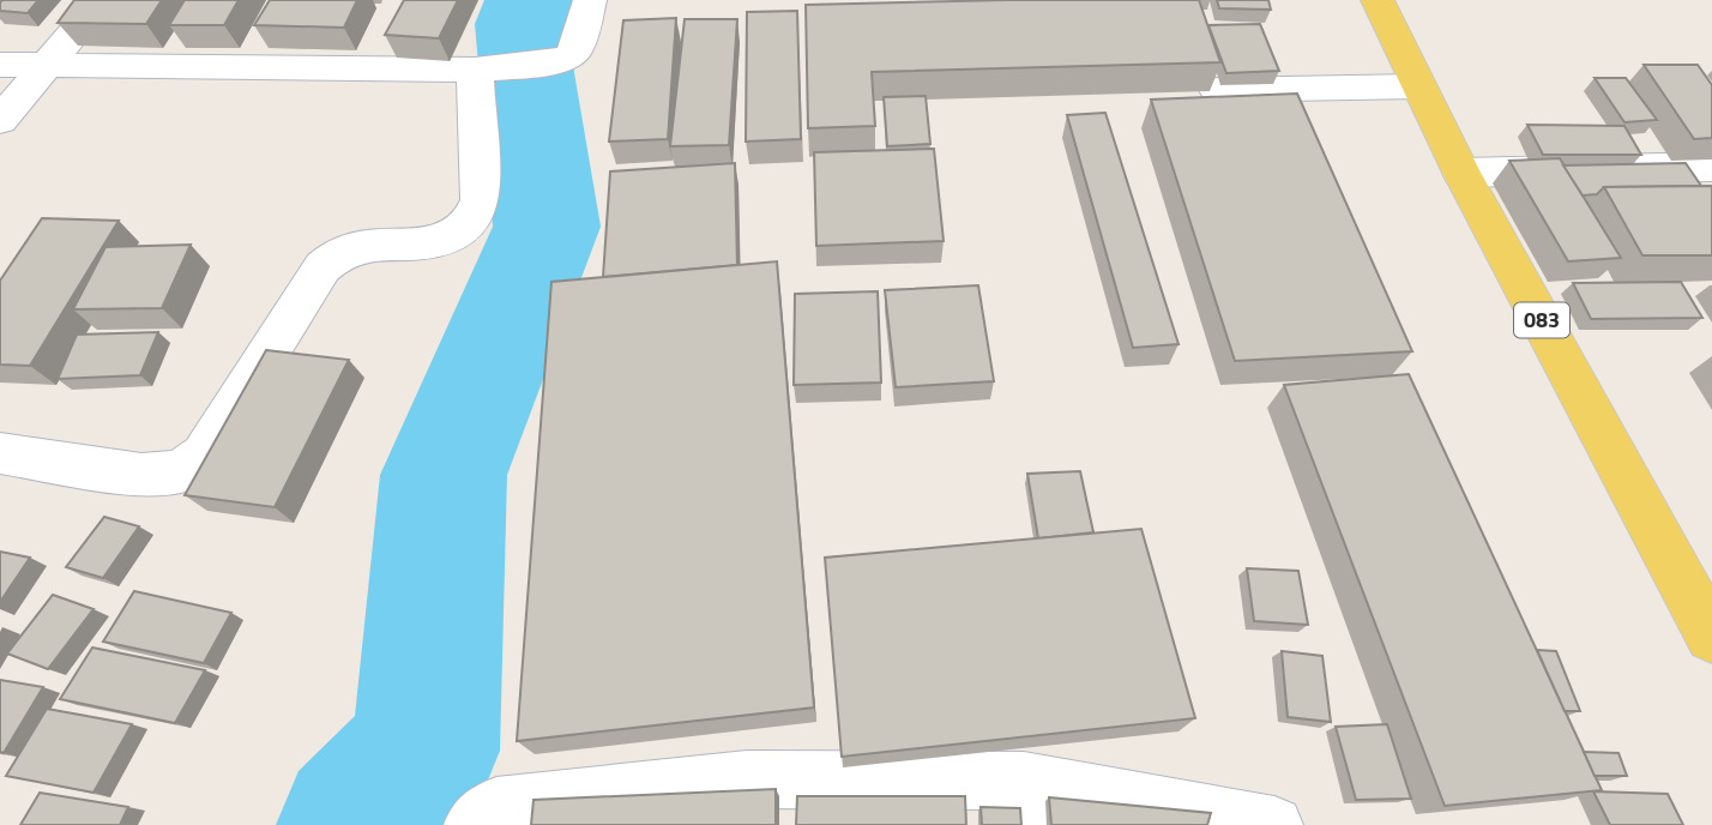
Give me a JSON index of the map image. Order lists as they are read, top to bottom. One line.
{"streets":{"main road":["083"]}}
